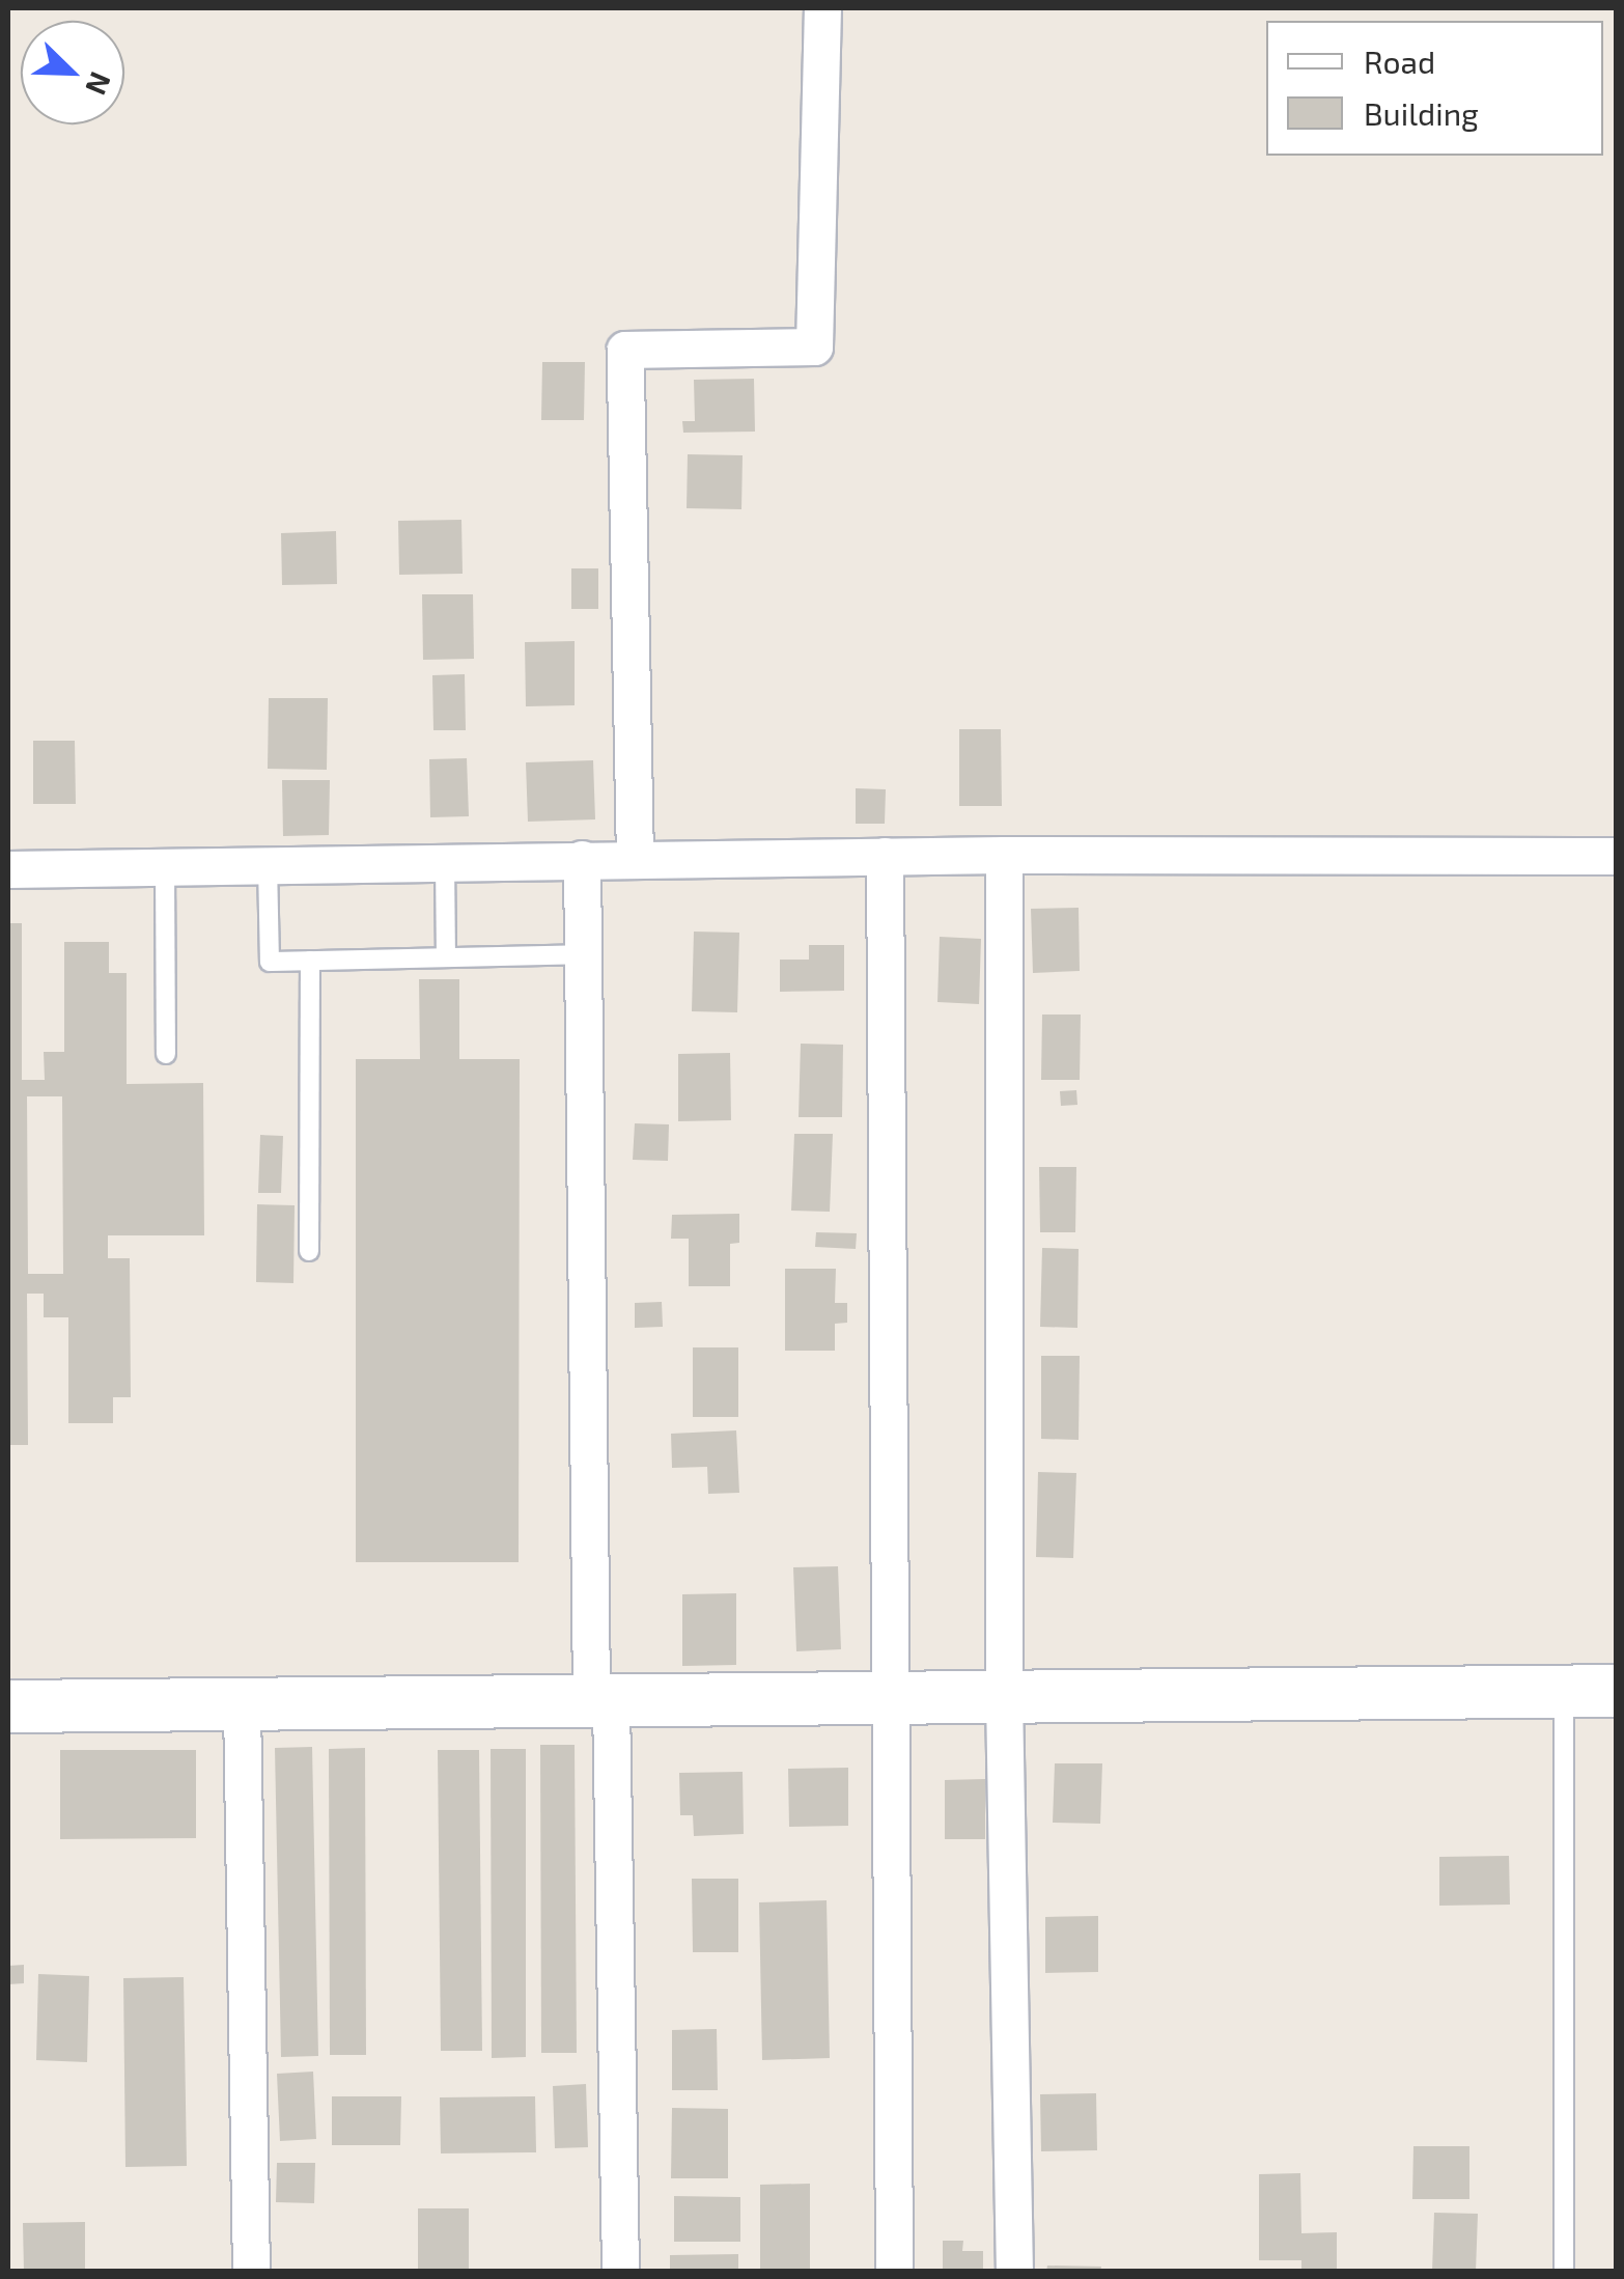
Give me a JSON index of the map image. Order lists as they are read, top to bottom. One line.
{"legend":["Road","Building"],"north":"bottom right"}
